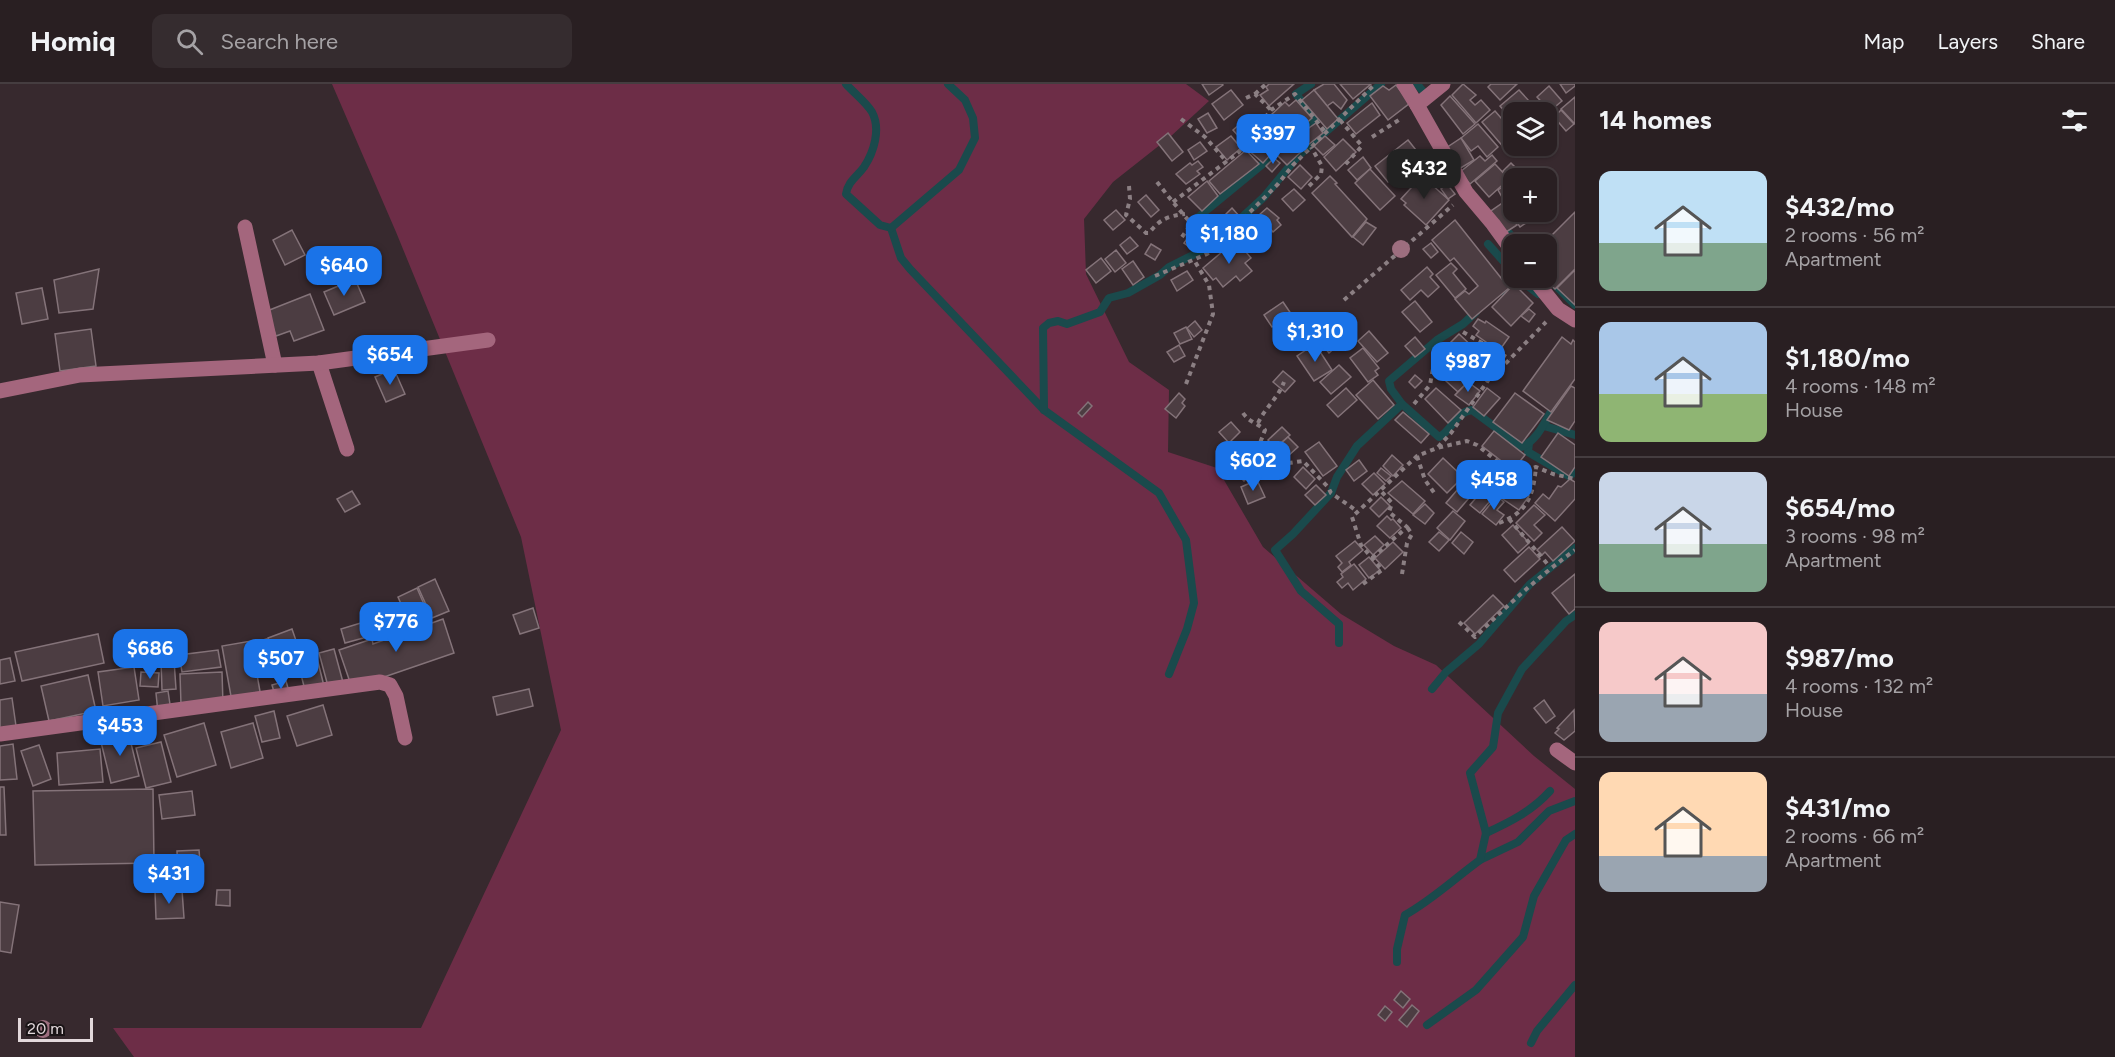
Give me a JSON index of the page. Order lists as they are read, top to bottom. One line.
{"scale_bar":"20 m","page":{"header":"Homiq","search":"Search here","nav":["Map","Layers","Share"],"heading":"14 homes","map_buttons":["+","−"],"price":["$397","$432","$1,180","$640","$1,310","$654","$987","$602","$458","$776","$686","$507","$453","$431"],"list":[{"name":"$432/mo","note":"2 rooms · 56 m² · Apartment"},{"name":"$1,180/mo","note":"4 rooms · 148 m² · House"},{"name":"$654/mo","note":"3 rooms · 98 m² · Apartment"},{"name":"$987/mo","note":"4 rooms · 132 m² · House"},{"name":"$431/mo","note":"2 rooms · 66 m² · Apartment"}],"scale":"20 m"}}
